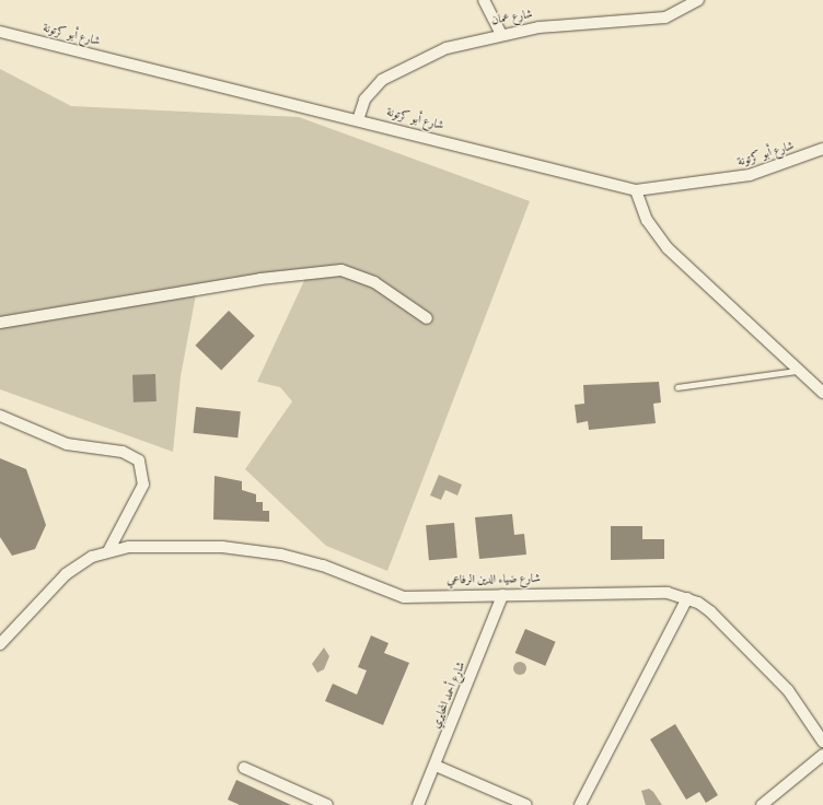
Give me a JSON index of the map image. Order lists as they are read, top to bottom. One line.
{"streets":{"street":["شارع عمان","شارع أبو كرتونة","شارع ضياء الدين الرفاعي","شارع أحمد المحايري"]},"crossings":[["شارع عمان","شارع أبو كرتونة"],["شارع ضياء الدين الرفاعي","شارع أحمد المحايري"]]}
